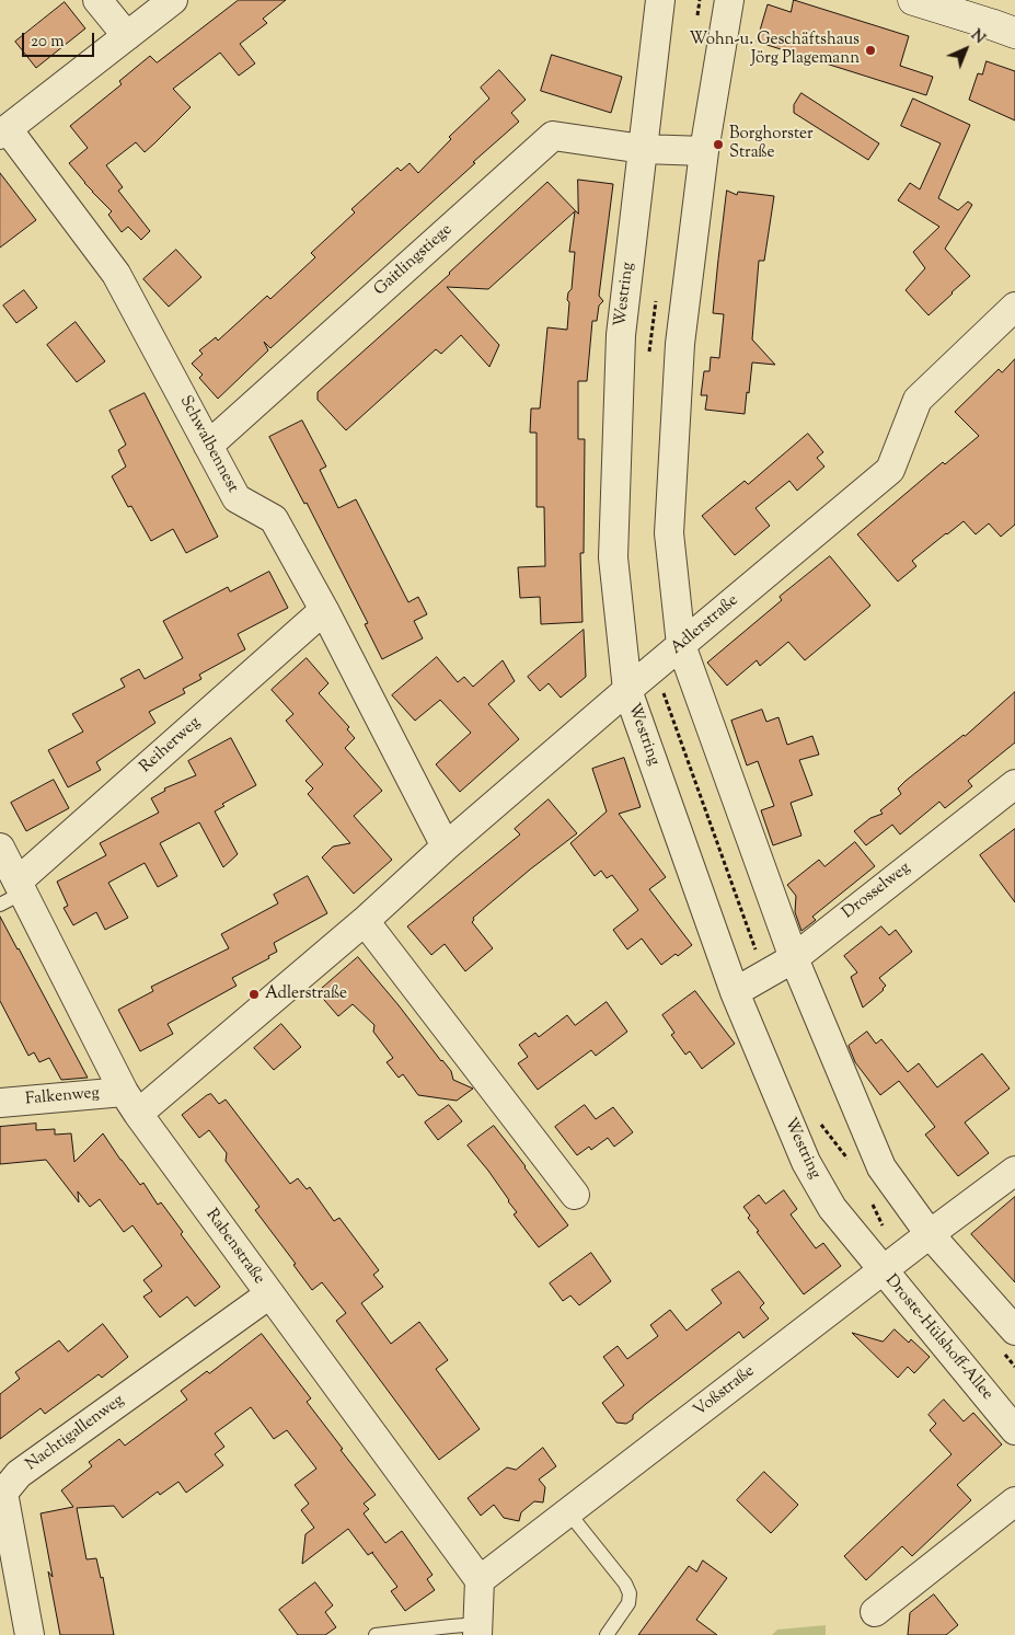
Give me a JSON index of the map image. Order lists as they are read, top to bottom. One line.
{"streets":{"street":["Gaitlingstiege","Westring","Schwalbennest","Adlerstraße","Reiherweg","Drosselweg","Falkenweg","Rabenstraße","Droste-Hülshoff-Allee","Voßstraße","Nachtigallenweg"]},"crossings":[["Gaitlingstiege","Westring"],["Gaitlingstiege","Schwalbennest"],["Westring","Adlerstraße"],["Westring","Drosselweg"],["Westring","Droste-Hülshoff-Allee"],["Westring","Voßstraße"],["Schwalbennest","Adlerstraße"],["Schwalbennest","Reiherweg"],["Adlerstraße","Falkenweg"],["Adlerstraße","Rabenstraße"],["Reiherweg","Rabenstraße"],["Falkenweg","Rabenstraße"],["Rabenstraße","Voßstraße"],["Rabenstraße","Nachtigallenweg"],["Droste-Hülshoff-Allee","Voßstraße"]],"places":["Wohn-u. Geschäftshaus Jörg Plagemann","Borghorster Straße","Adlerstraße"],"scale_bar":"20 m","north":"top right"}
